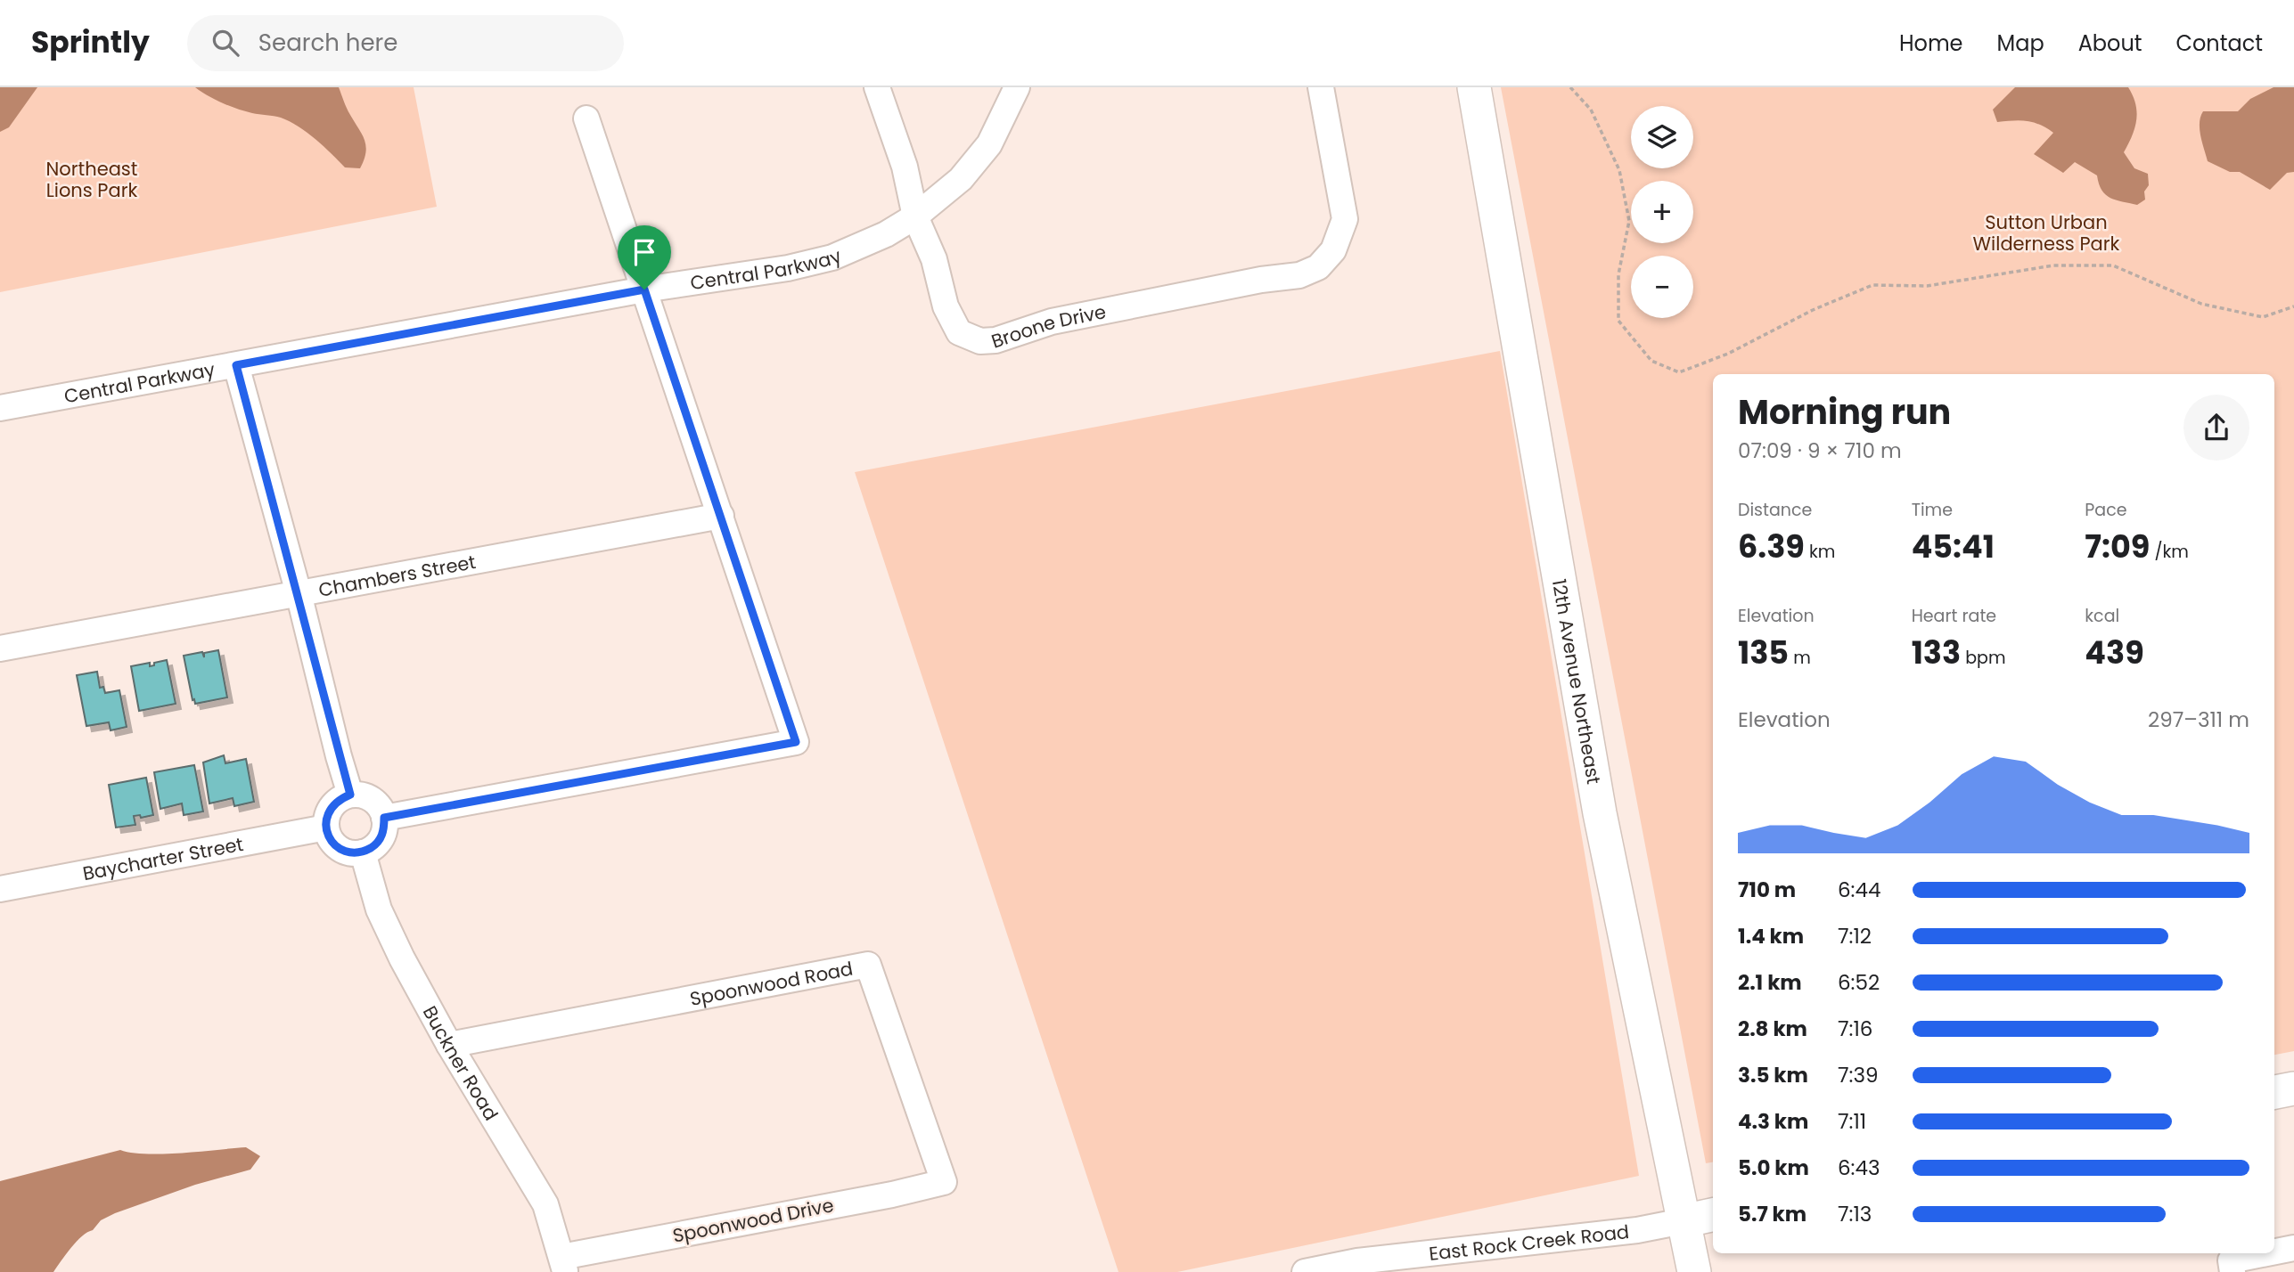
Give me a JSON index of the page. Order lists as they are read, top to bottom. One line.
{"streets":{"main road":["12th Avenue Northeast","East Rock Creek Road"],"street":["Central Parkway","Broone Drive","Chambers Street","Baycharter Street","Spoonwood Road","Buckner Road","Spoonwood Drive"]},"crossings":[["Central Parkway","Broone Drive"],["12th Avenue Northeast","East Rock Creek Road"],["Baycharter Street","Buckner Road"],["Spoonwood Road","Buckner Road"],["Spoonwood Road","Spoonwood Drive"],["Buckner Road","Spoonwood Drive"]],"parks":["Northeast Lions Park","Sutton Urban Wilderness Park"],"page":{"header":"Sprintly","search":"Search here","nav":["Home","Map","About","Contact"],"map_buttons":["+","−"],"heading":["Morning run","07:09 · 9 × 710 m"],"stats":[["Distance","6.39 km"],["Time","45:41"],["Pace","7:09 /km"],["Elevation","135 m"],["Heart rate","133 bpm"],["kcal","439"]],"chart":["Elevation","297–311 m"],"list":[{"name":"710 m","note":"6:44"},{"name":"1.4 km","note":"7:12"},{"name":"2.1 km","note":"6:52"},{"name":"2.8 km","note":"7:16"},{"name":"3.5 km","note":"7:39"},{"name":"4.3 km","note":"7:11"},{"name":"5.0 km","note":"6:43"},{"name":"5.7 km","note":"7:13"}]}}
